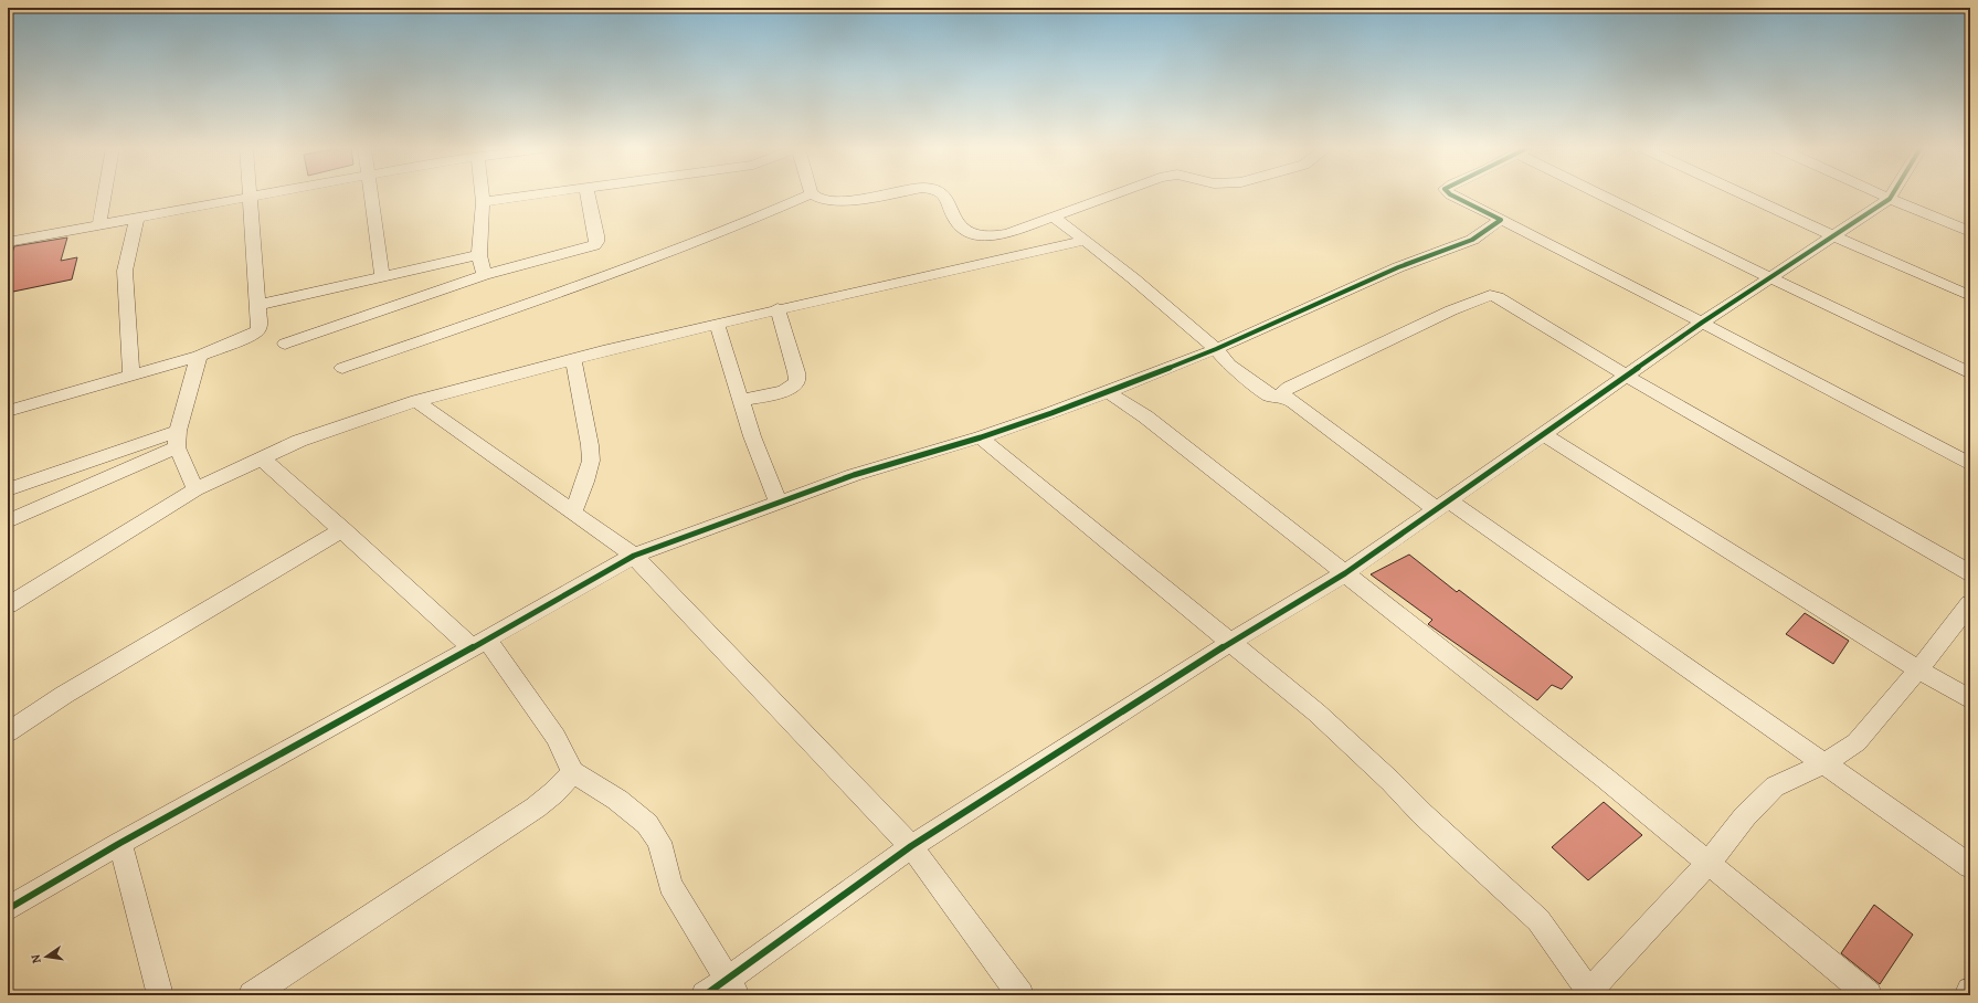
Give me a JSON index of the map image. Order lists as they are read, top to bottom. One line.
{"north":"left"}
